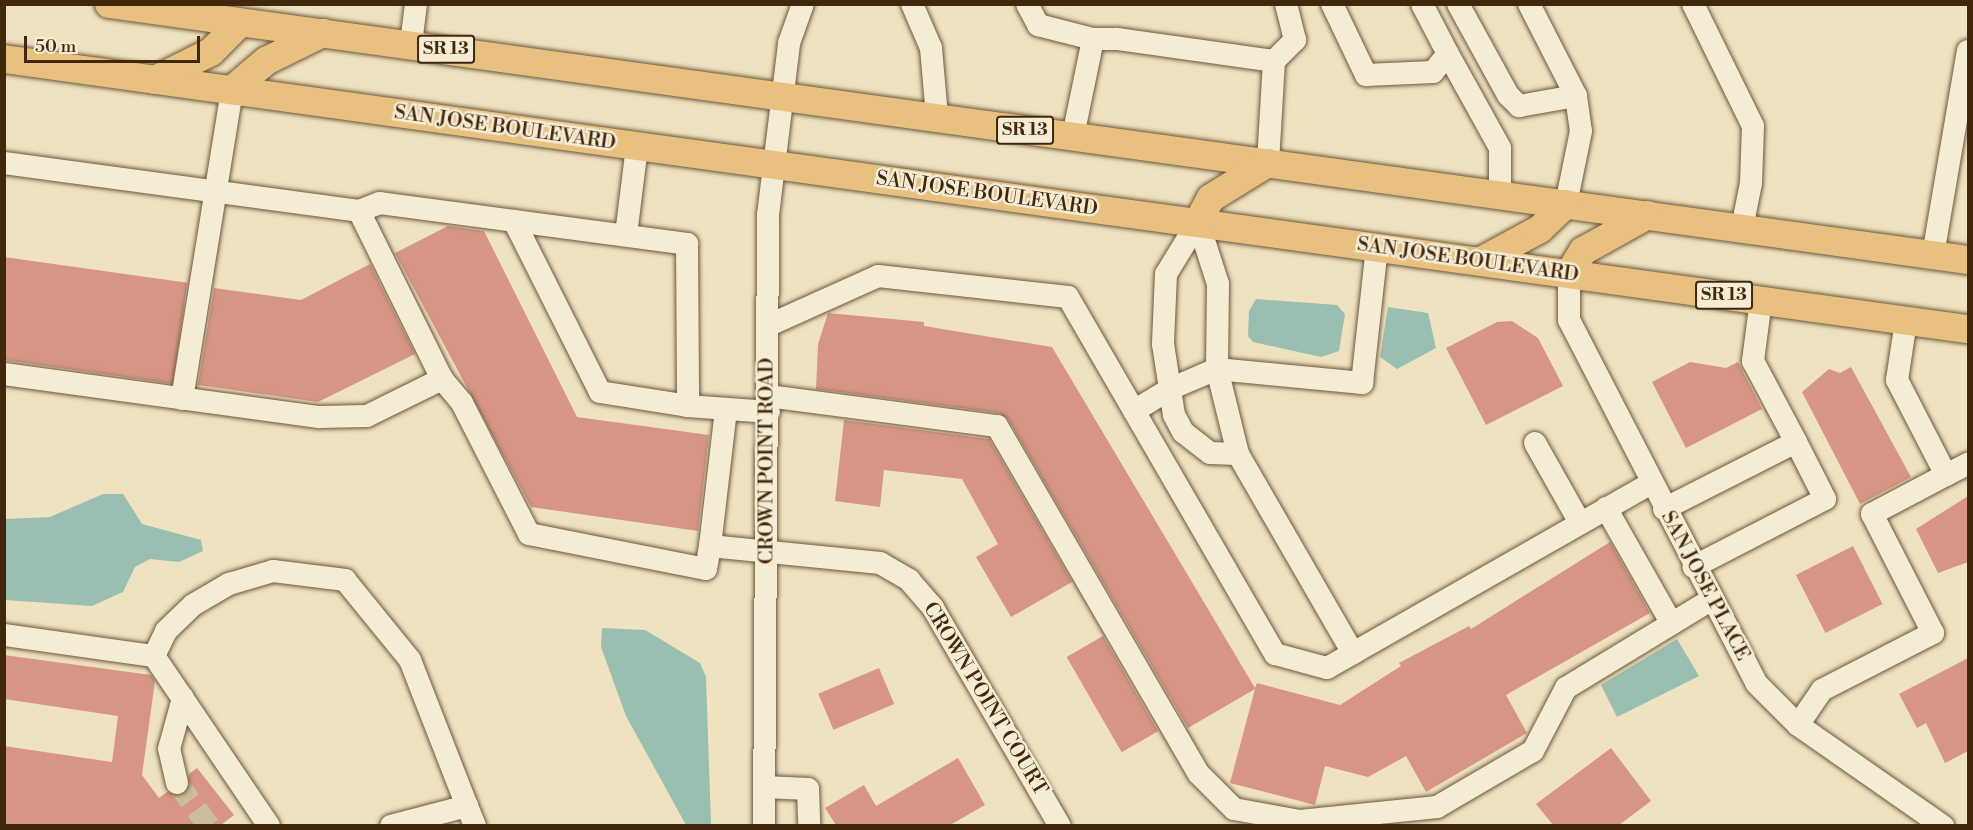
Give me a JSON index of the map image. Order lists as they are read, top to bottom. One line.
{"streets":{"main road":["SR 13","SAN JOSE BOULEVARD"],"street":["CROWN POINT ROAD","SAN JOSE PLACE","CROWN POINT COURT"]},"crossings":[["SR 13","CROWN POINT ROAD"],["SAN JOSE BOULEVARD","CROWN POINT ROAD"],["SAN JOSE BOULEVARD","SAN JOSE PLACE"],["CROWN POINT ROAD","CROWN POINT COURT"]],"scale_bar":"50 m"}
